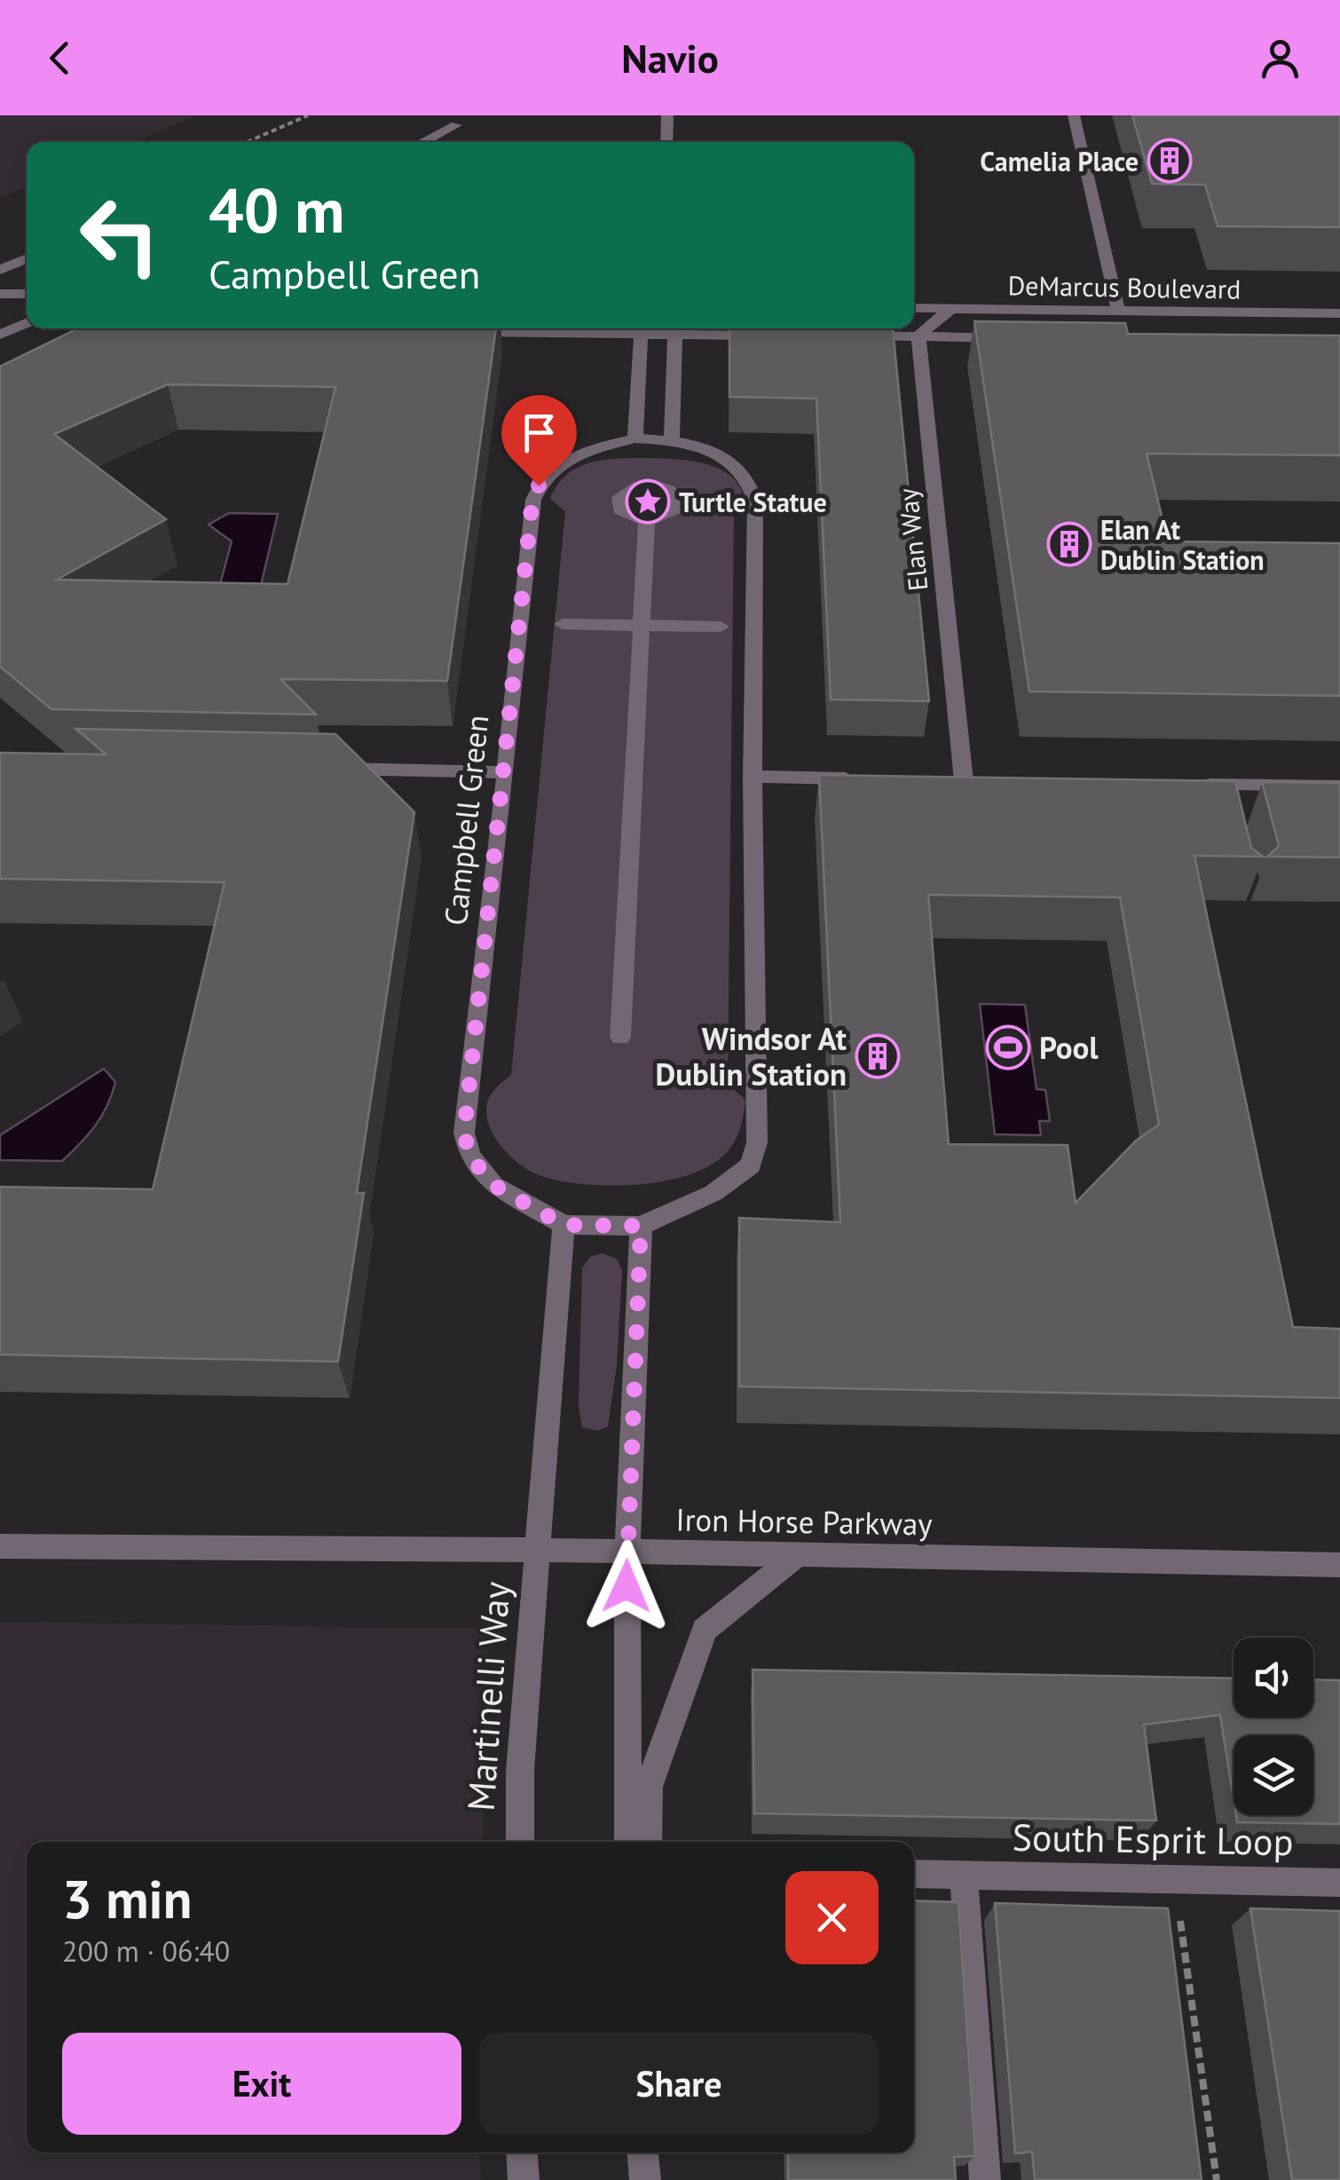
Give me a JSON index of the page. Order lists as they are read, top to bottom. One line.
{"streets":{"street":["DeMarcus Boulevard","Elan Way","Campbell Green","Iron Horse Parkway","Martinelli Way","South Esprit Loop"]},"crossings":[["DeMarcus Boulevard","Elan Way"],["Iron Horse Parkway","Martinelli Way"]],"places":{"building":["Camelia Place","Elan At Dublin Station","Windsor At Dublin Station"],"place":["Turtle Statue"],"sports":["Pool"]},"page":{"header":"Navio","turn":["40 m","Campbell Green"],"heading":["3 min","200 m · 06:40"],"buttons":["Exit","Share"]}}
